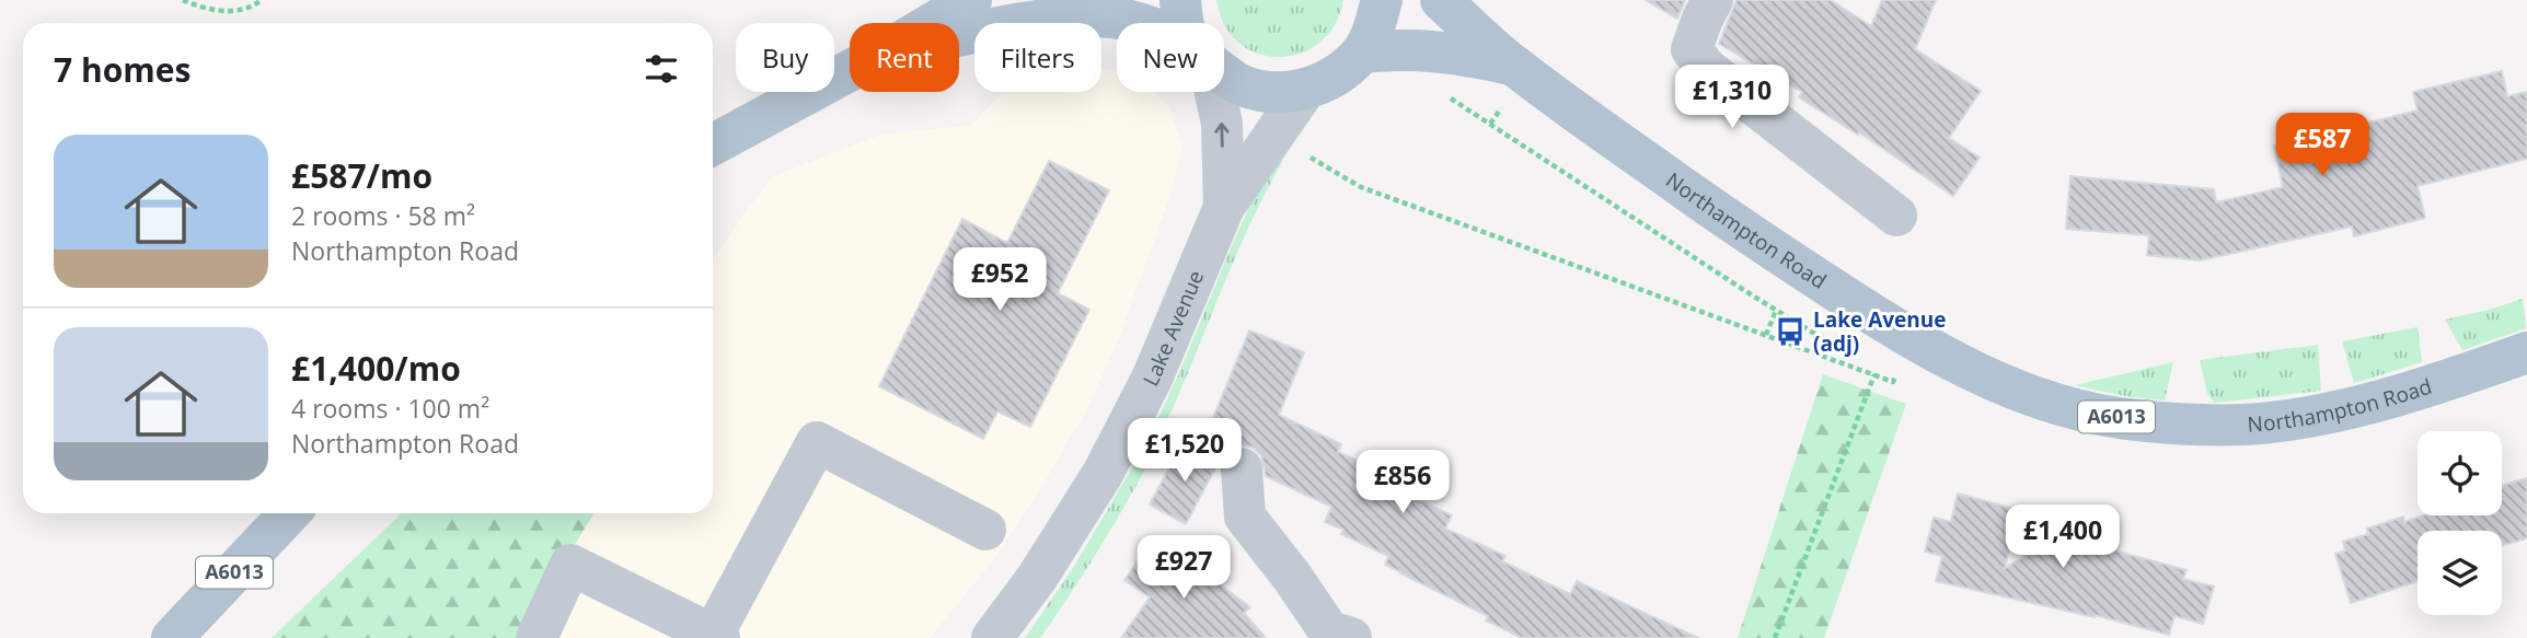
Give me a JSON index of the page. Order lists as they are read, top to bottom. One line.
{"streets":{"main road":["Northampton Road","A6013"],"street":["Lake Avenue"]},"places":{"bus stop":["Lake Avenue (adj)"]},"page":{"chip":["Buy","Rent","Filters","New"],"heading":"7 homes","price":["£1,310","£587","£952","£1,520","£856","£1,400","£927"],"list":[{"name":"£587/mo","note":"2 rooms · 58 m² · Northampton Road"},{"name":"£1,400/mo","note":"4 rooms · 100 m² · Northampton Road"}]}}
